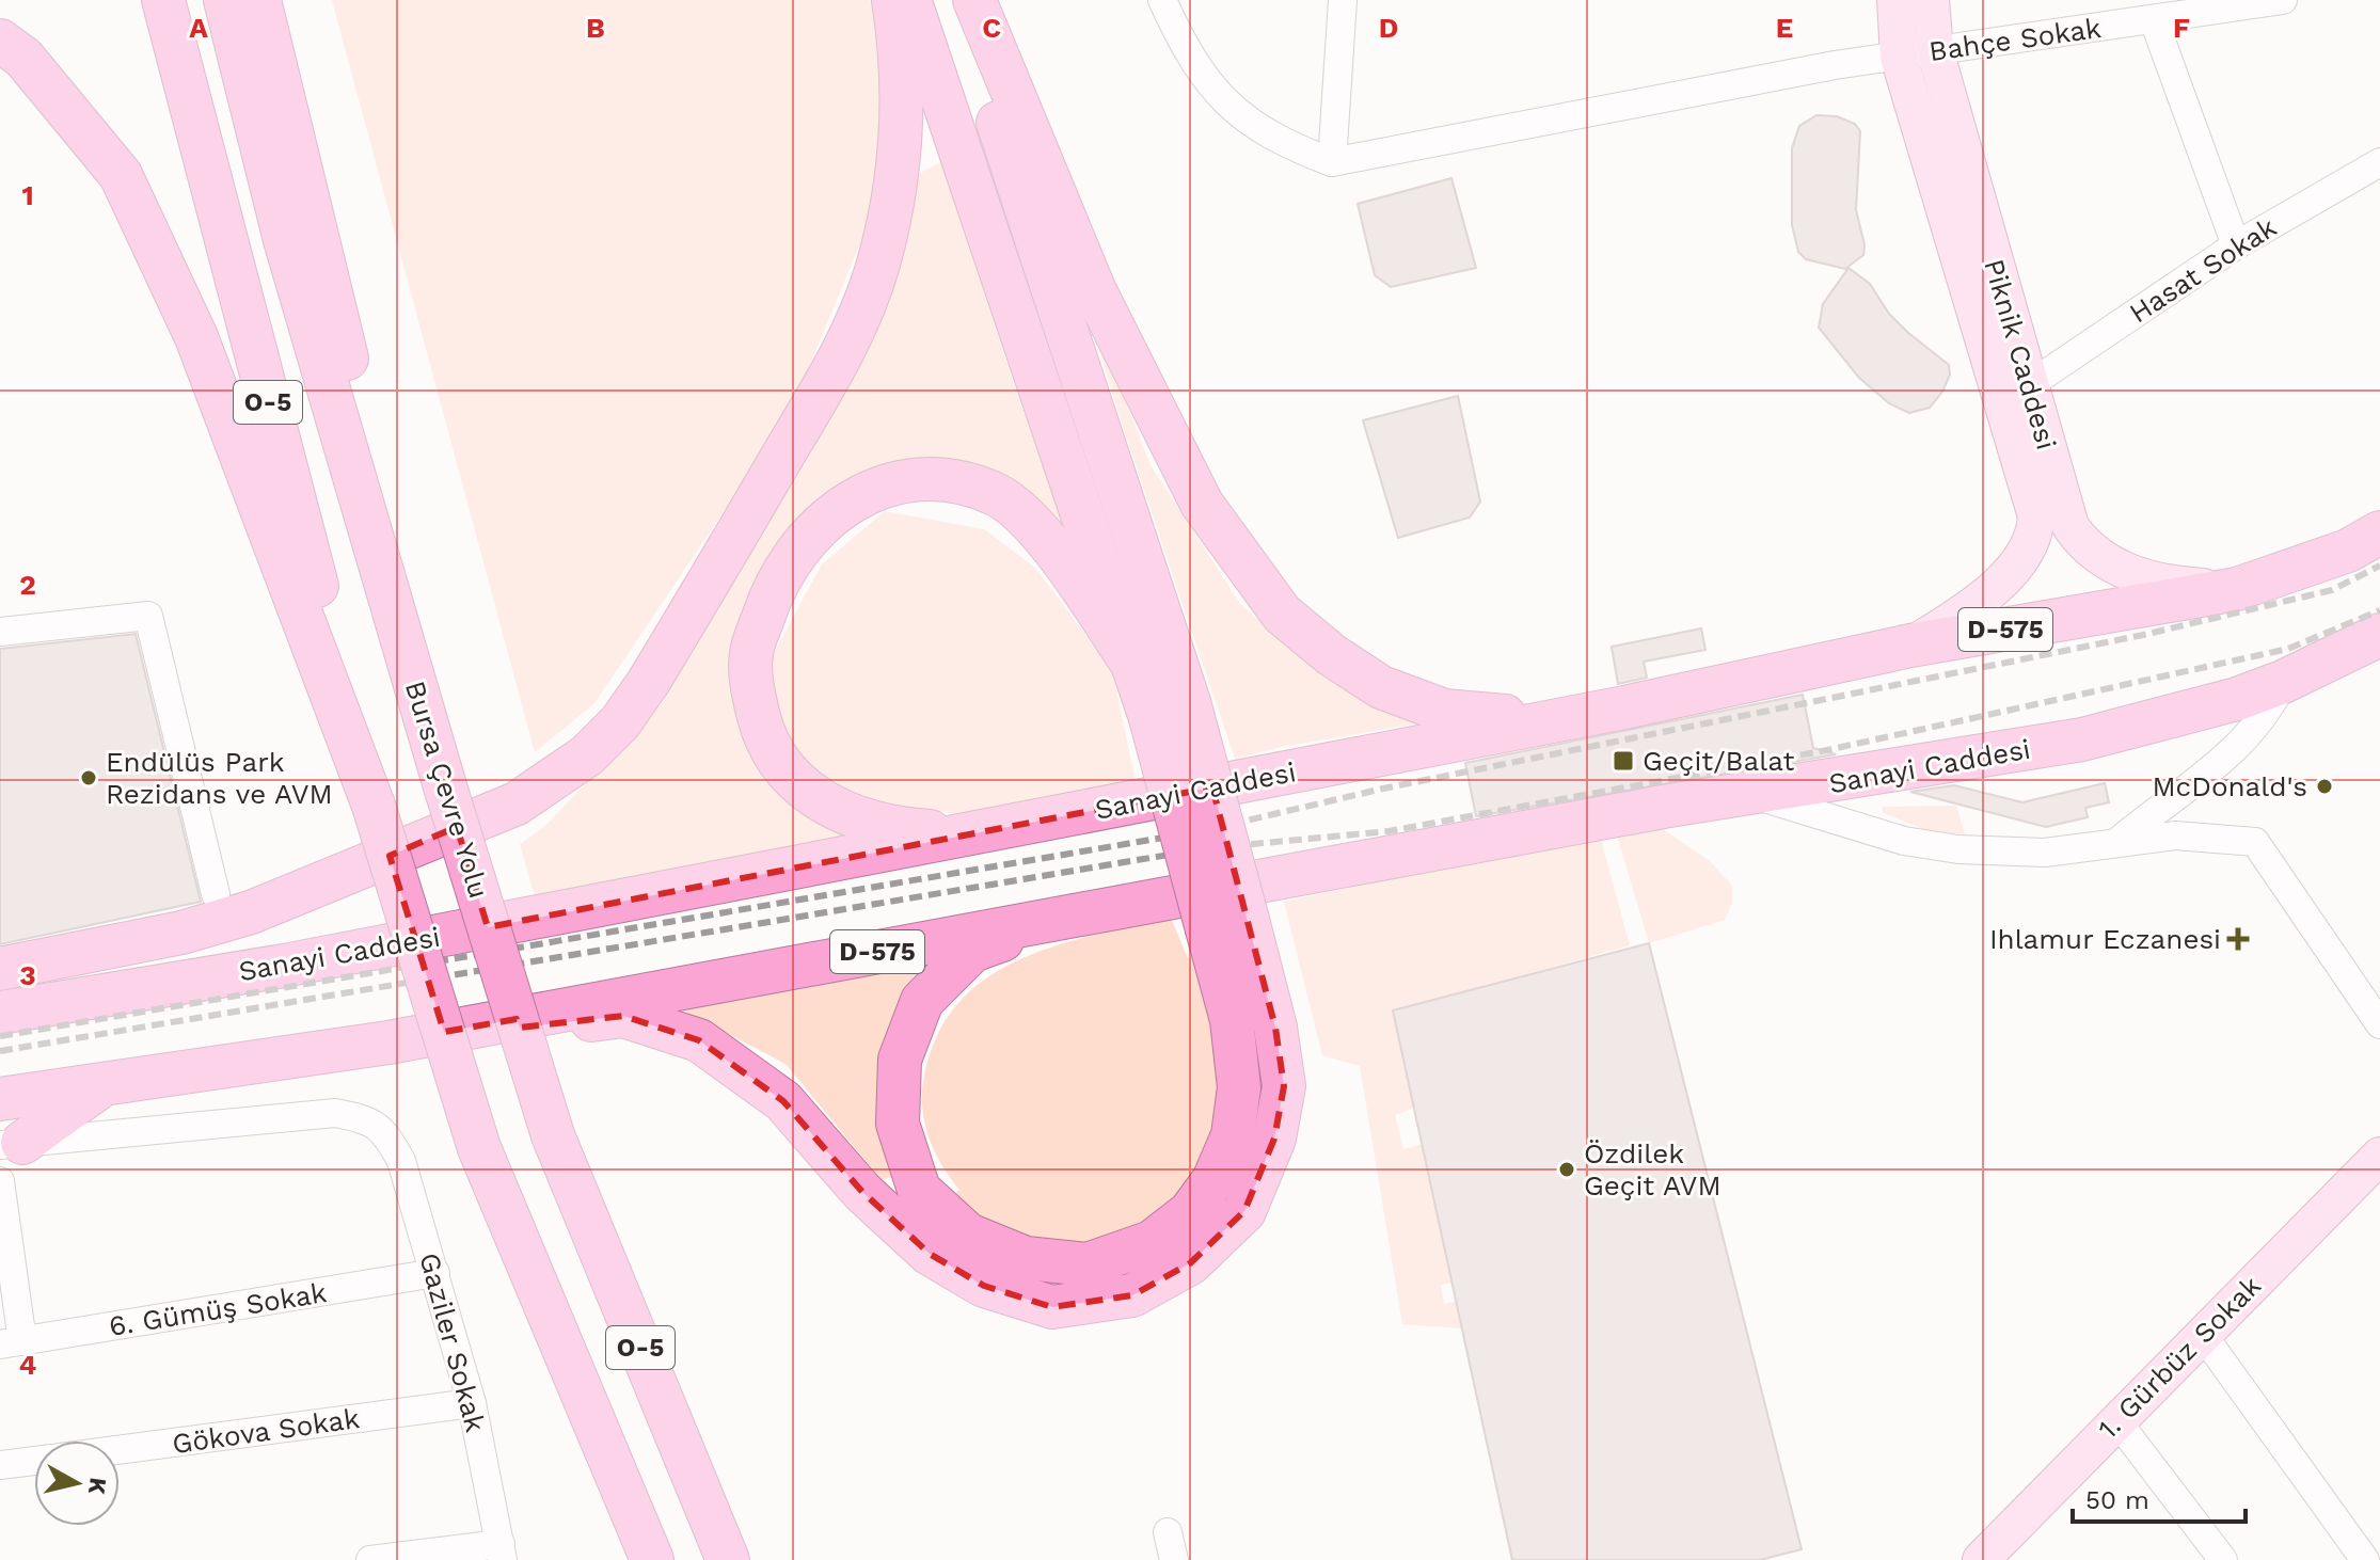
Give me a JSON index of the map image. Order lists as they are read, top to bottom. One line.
{"streets":{"highway":["O-5","D-575","Sanayi Caddesi","Bursa Çevre Yolu"],"main road":["Piknik Caddesi","1. Gürbüz Sokak"],"street":["Bahçe Sokak","Hasat Sokak","6. Gümüş Sokak","Gaziler Sokak","Gökova Sokak"]},"crossings":[["Bahçe Sokak","Piknik Caddesi"],["Hasat Sokak","Piknik Caddesi"],["Piknik Caddesi","Sanayi Caddesi"],["6. Gümüş Sokak","Gaziler Sokak"],["Gaziler Sokak","Gökova Sokak"]],"places":{"transit":["Geçit/Balat"],"other":["Endülüs Park Rezidans ve AVM","McDonald's","Özdilek Geçit AVM"],"health":["Ihlamur Eczanesi"]},"scale_bar":"50 m","north":"right","grid":{"columns":["A","B","C","D","E","F"],"rows":["1","2","3","4"]}}
